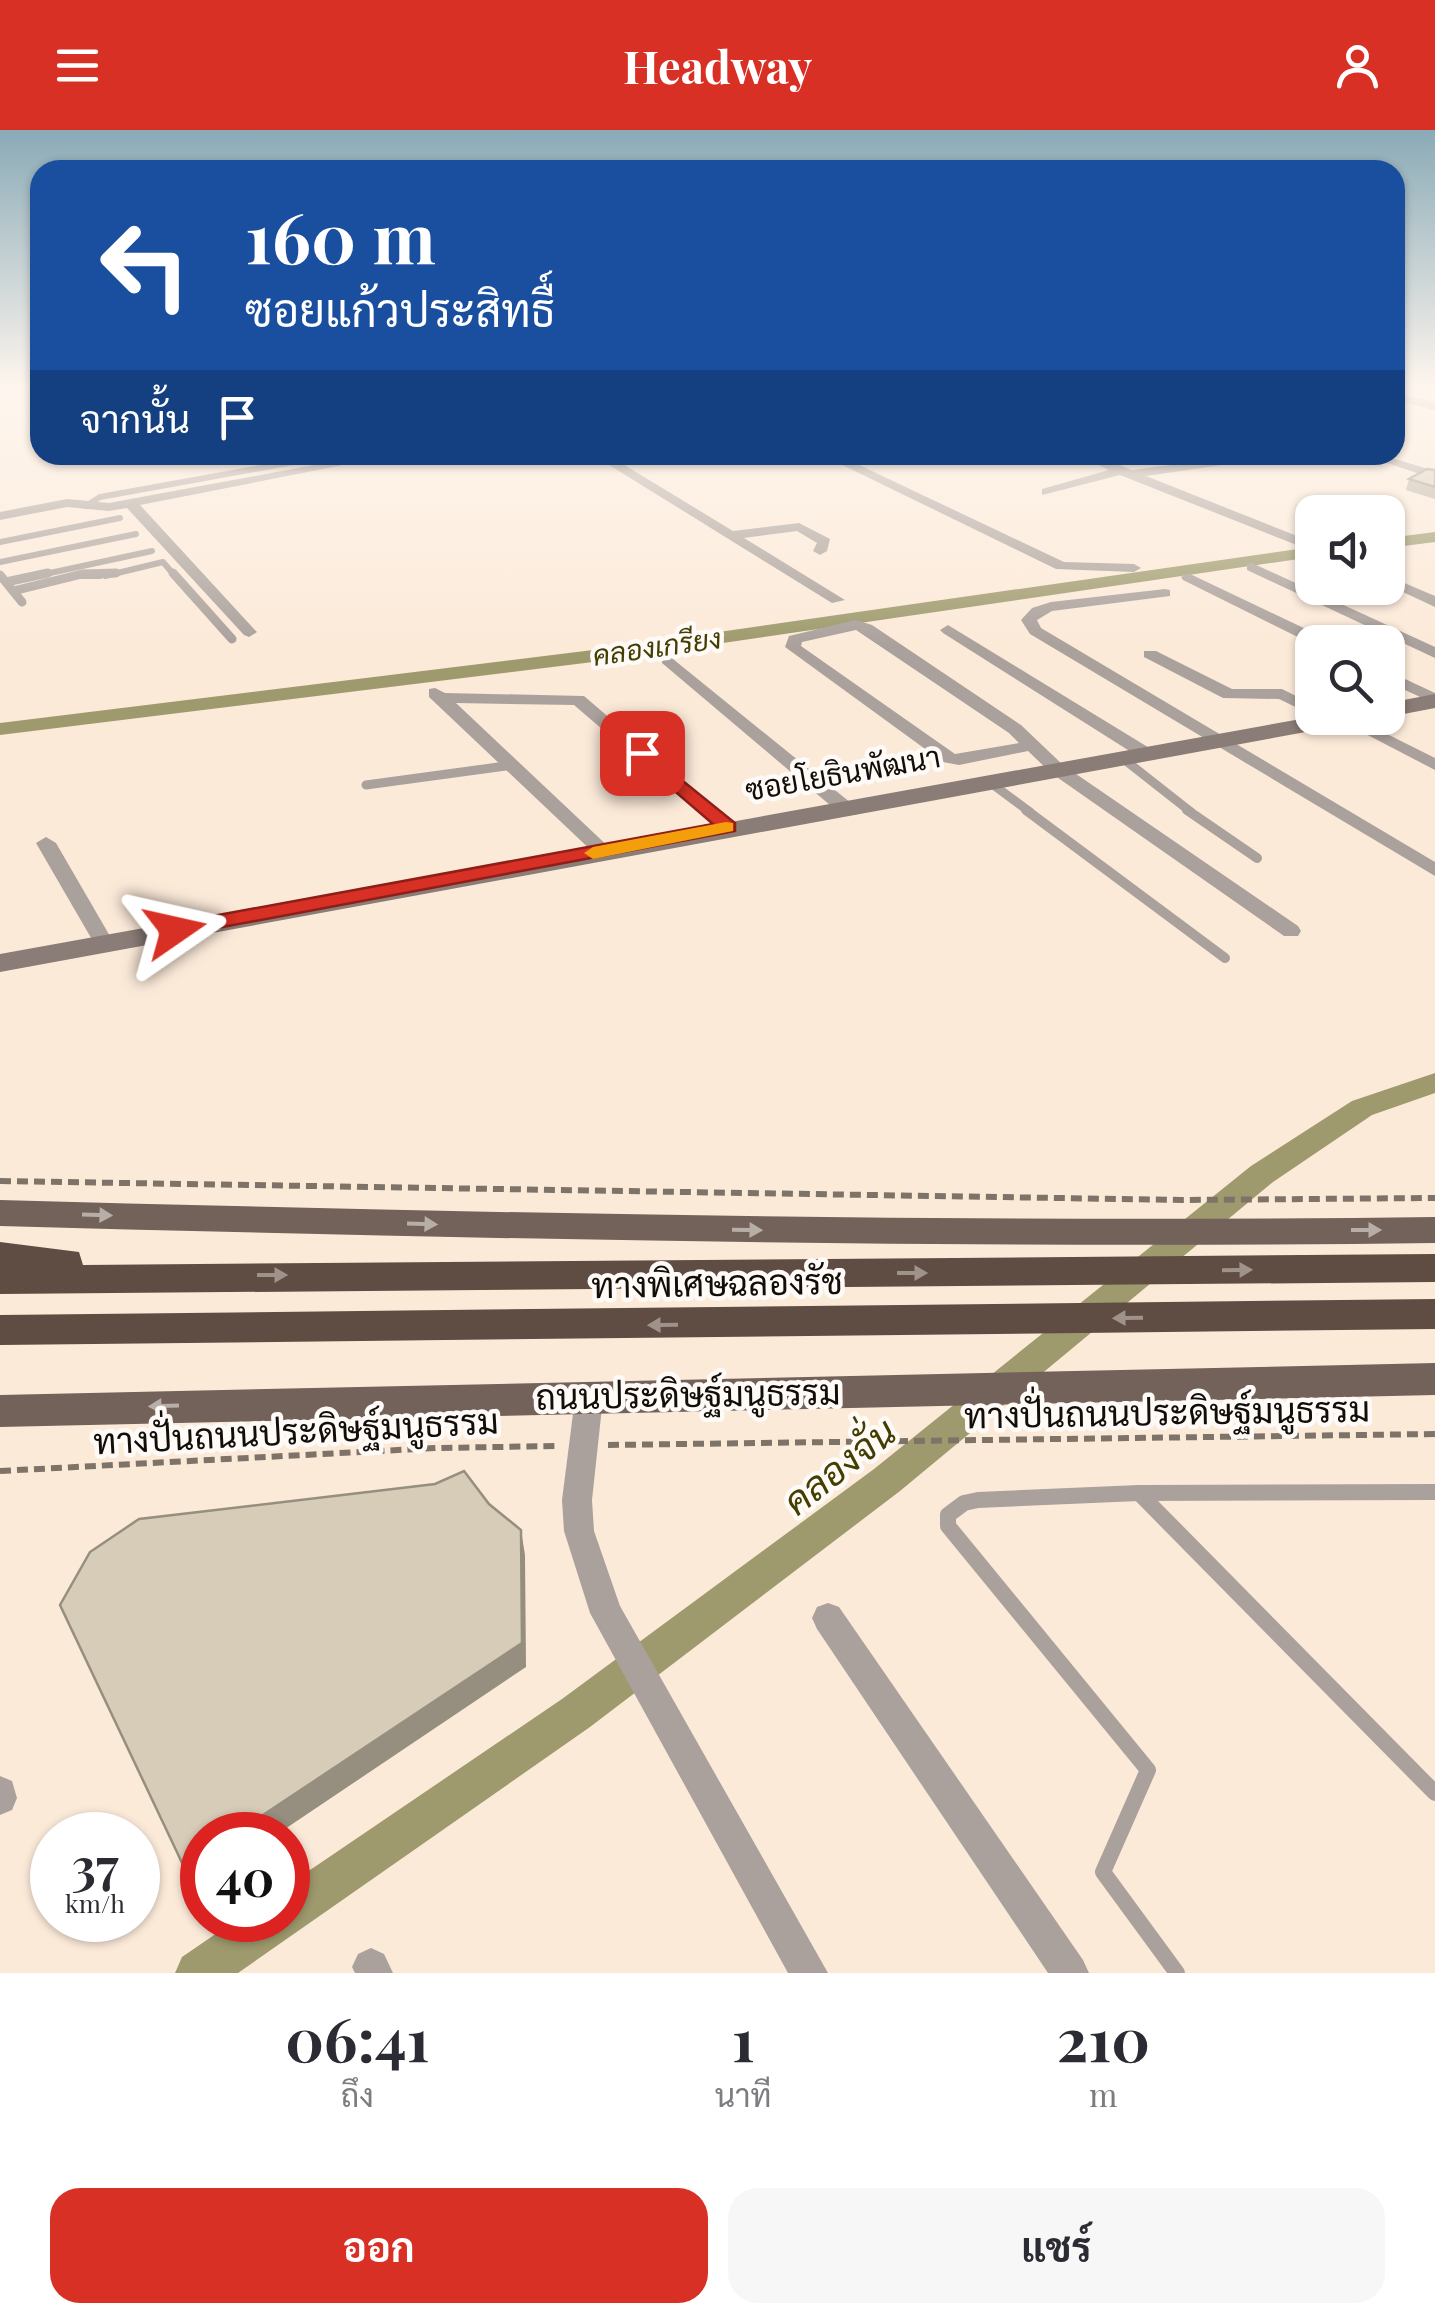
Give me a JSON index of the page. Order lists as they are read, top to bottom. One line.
{"streets":{"highway":["ทางพิเศษฉลองรัช"],"main road":["ถนนประดิษฐ์มนูธรรม"],"street":["ซอยโยธินพัฒนา"],"path":["ทางปั่นถนนประดิษฐ์มนูธรรม"]},"water":["คลองเกรียง","คลองจั่น"],"page":{"header":"Headway","turn":["160 m","ซอยแก้วประสิทธื์"],"then":"จากนั้น","speed":"37 km/h","limit":"40","eta":["06:41","ถึง","1","นาที","210","m"],"buttons":["ออก","แชร์"]}}
